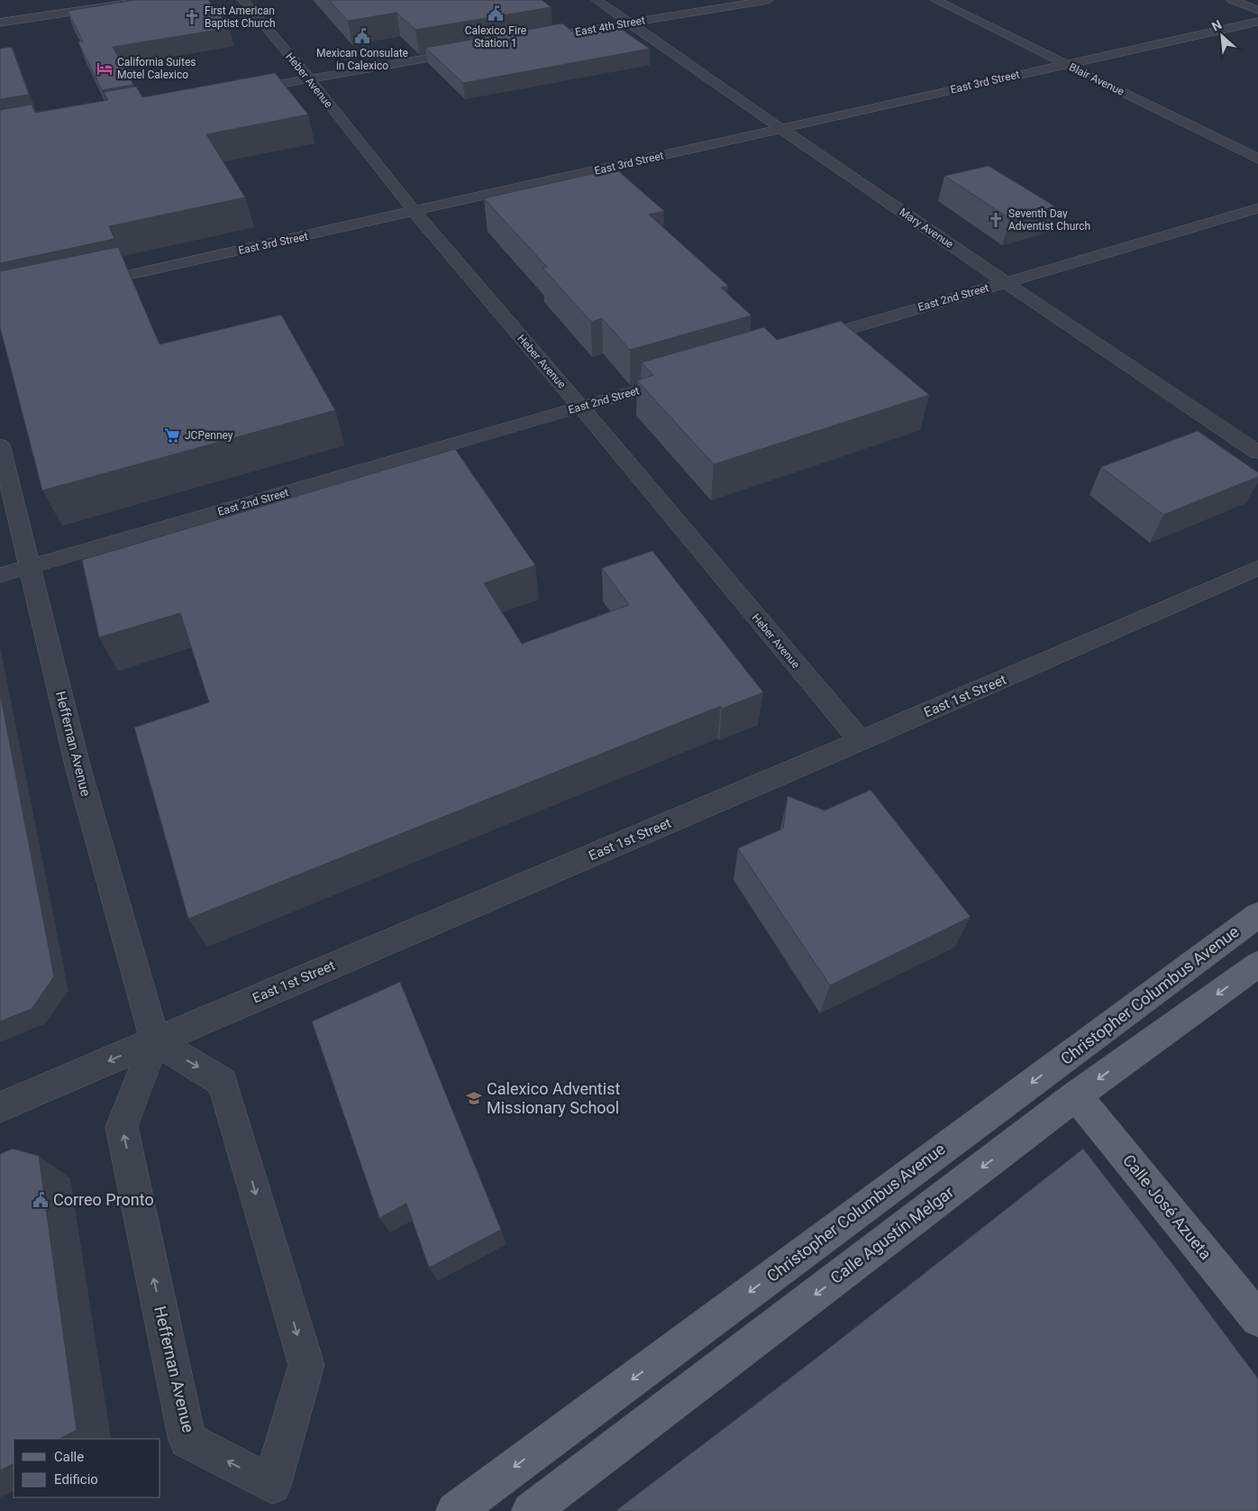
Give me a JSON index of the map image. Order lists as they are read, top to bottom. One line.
{"streets":{"main road":["Christopher Columbus Avenue","Calle José Azueta","Calle Agustín Melgar"],"street":["East 4th Street","Blair Avenue","Heber Avenue","East 3rd Street","Mary Avenue","East 2nd Street","East 1st Street","Heffernan Avenue"]},"crossings":[["East 4th Street","Mary Avenue"],["Blair Avenue","East 3rd Street"],["Heber Avenue","East 3rd Street"],["Heber Avenue","East 2nd Street"],["Heber Avenue","East 1st Street"],["East 3rd Street","Mary Avenue"],["Mary Avenue","East 2nd Street"],["East 2nd Street","Heffernan Avenue"],["East 1st Street","Heffernan Avenue"],["Calle José Azueta","Calle Agustín Melgar"]],"one_way":["Christopher Columbus Avenue","Calle Agustín Melgar"],"places":{"public building":["Calexico Fire Station 1","Mexican Consulate in Calexico","Correo Pronto"],"church":["First American Baptist Church","Seventh Day Adventist Church"],"hotel":["California Suites Motel Calexico"],"supermarket":["JCPenney"],"school or university":["Calexico Adventist Missionary School"]},"legend":["Calle","Edificio"],"north":"top left"}
